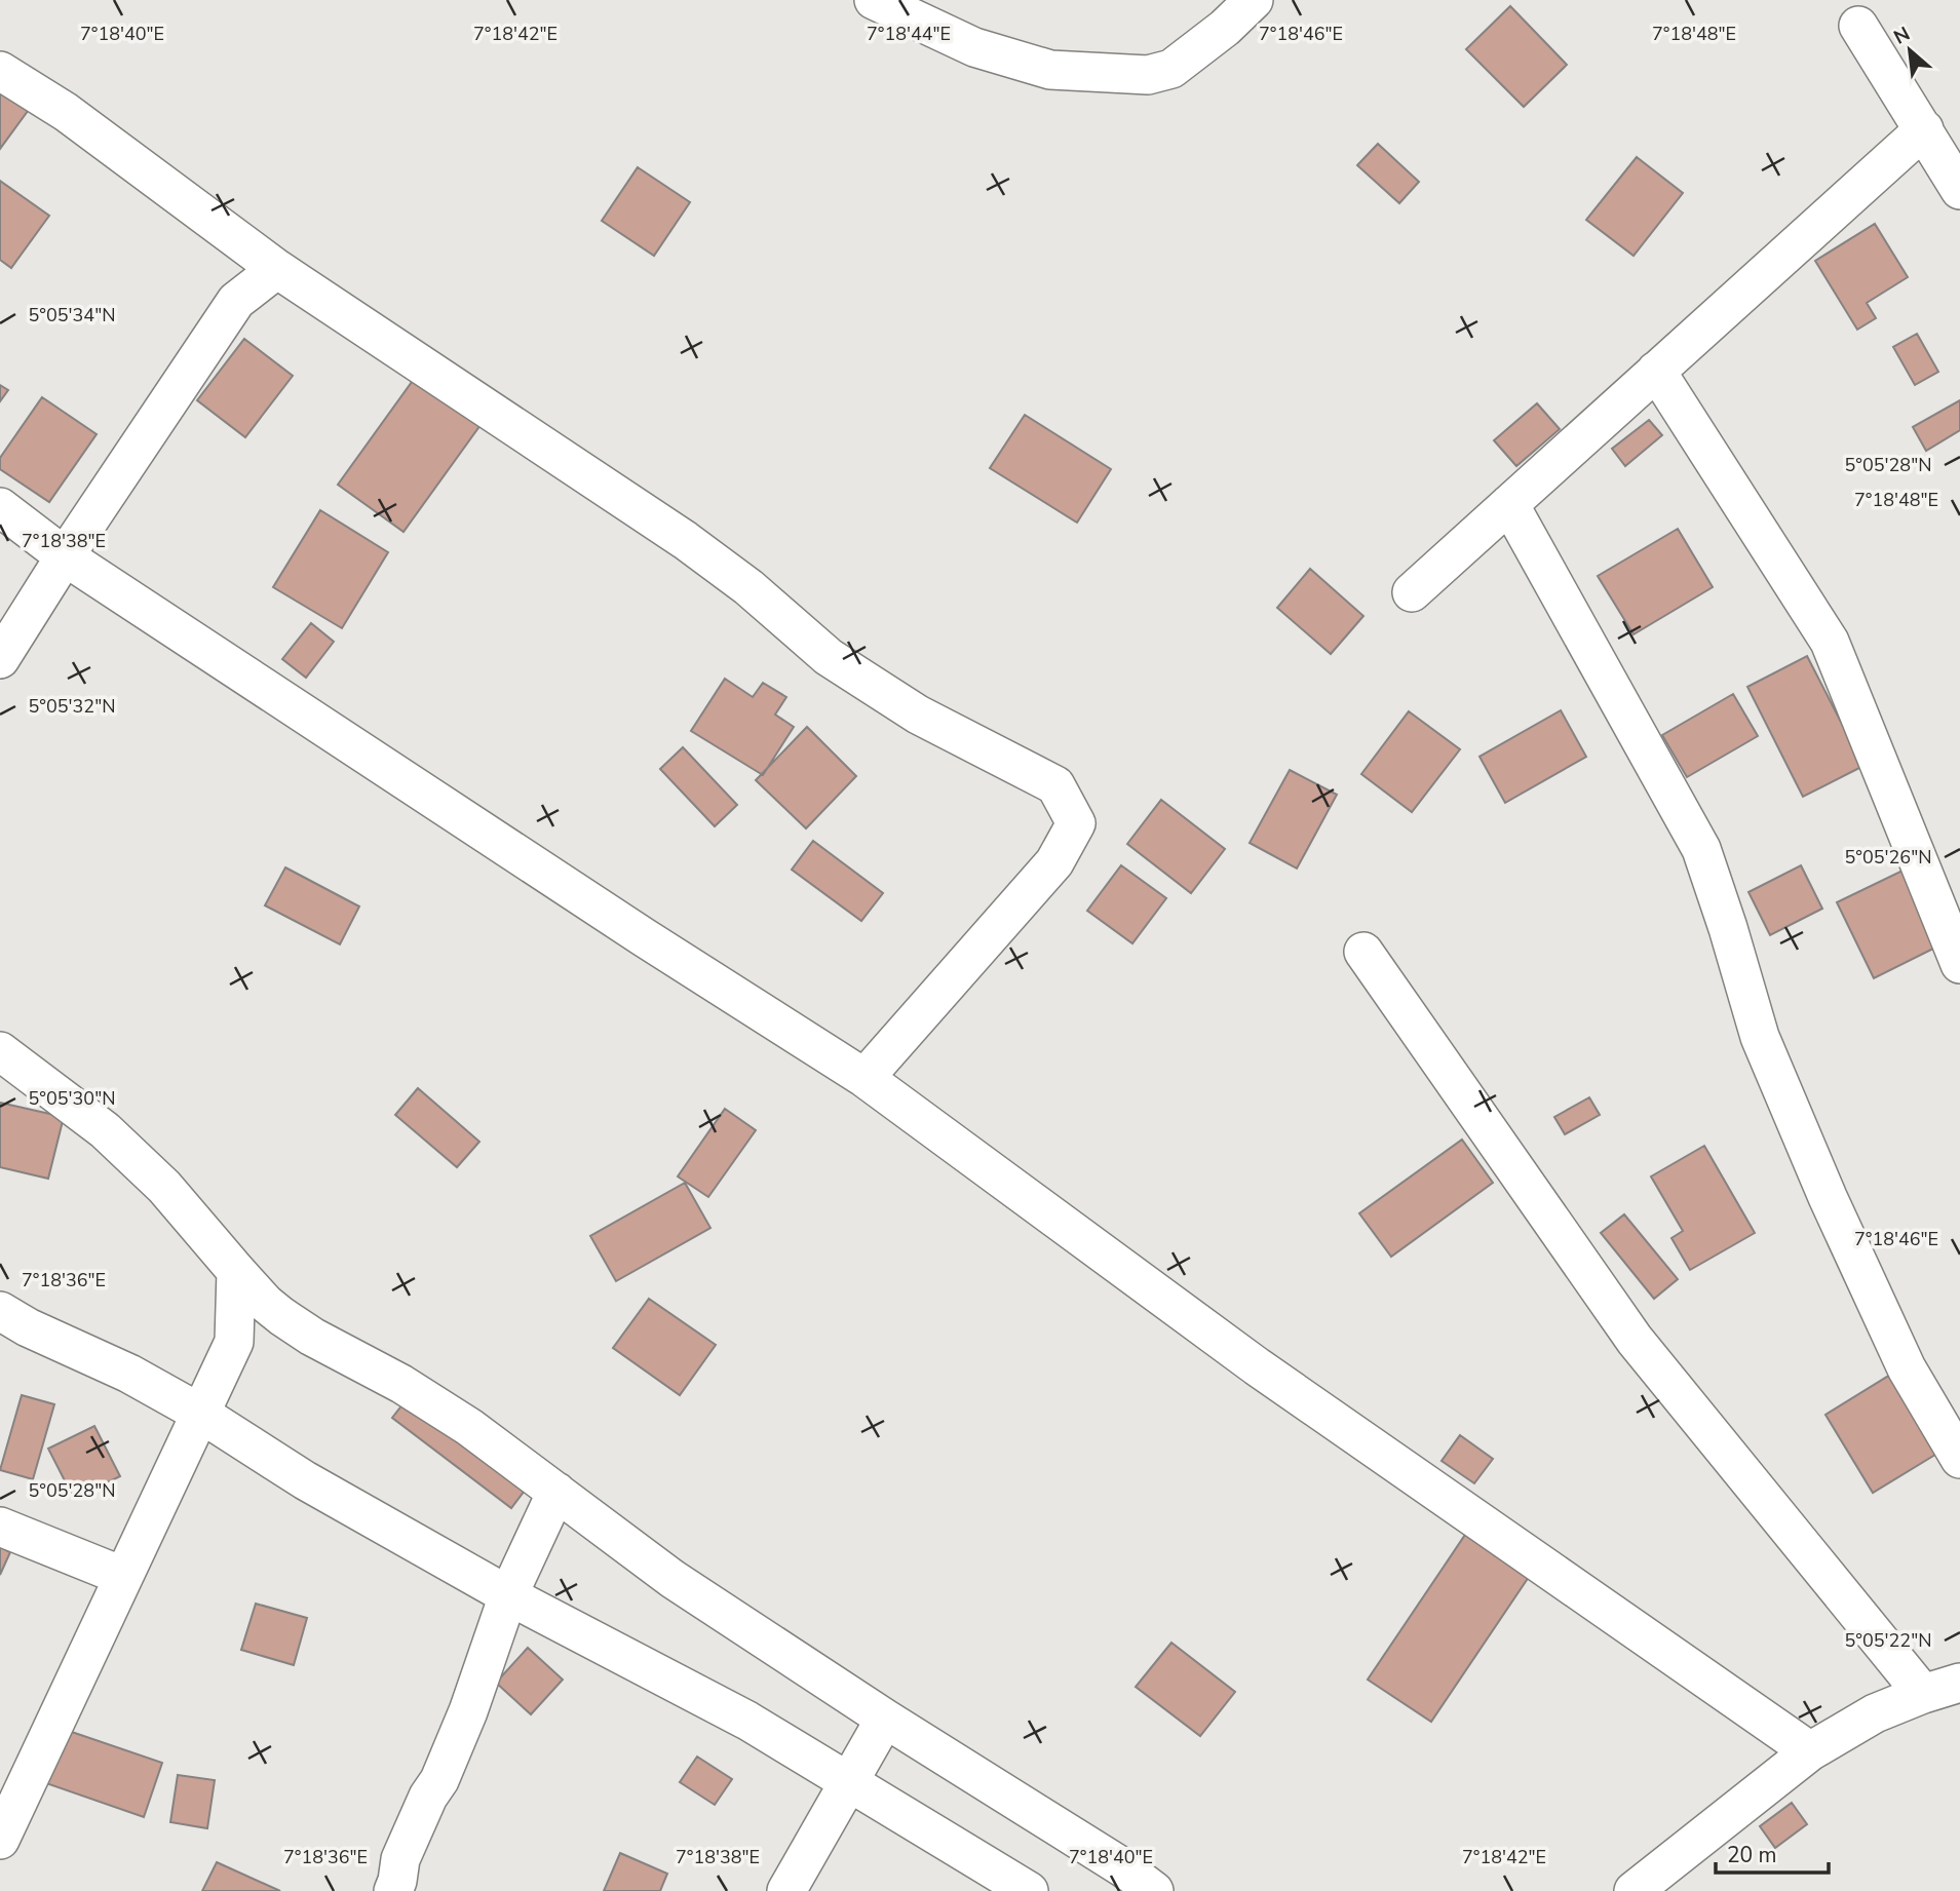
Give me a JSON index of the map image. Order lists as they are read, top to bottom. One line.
{"scale_bar":"20 m","north":"top left","coordinates":["7°18'40\"E","7°18'42\"E","7°18'44\"E","7°18'46\"E","7°18'48\"E","5°05'34\"N","5°05'28\"N","7°18'38\"E","5°05'32\"N","5°05'26\"N","5°05'30\"N","7°18'36\"E","5°05'22\"N"]}
